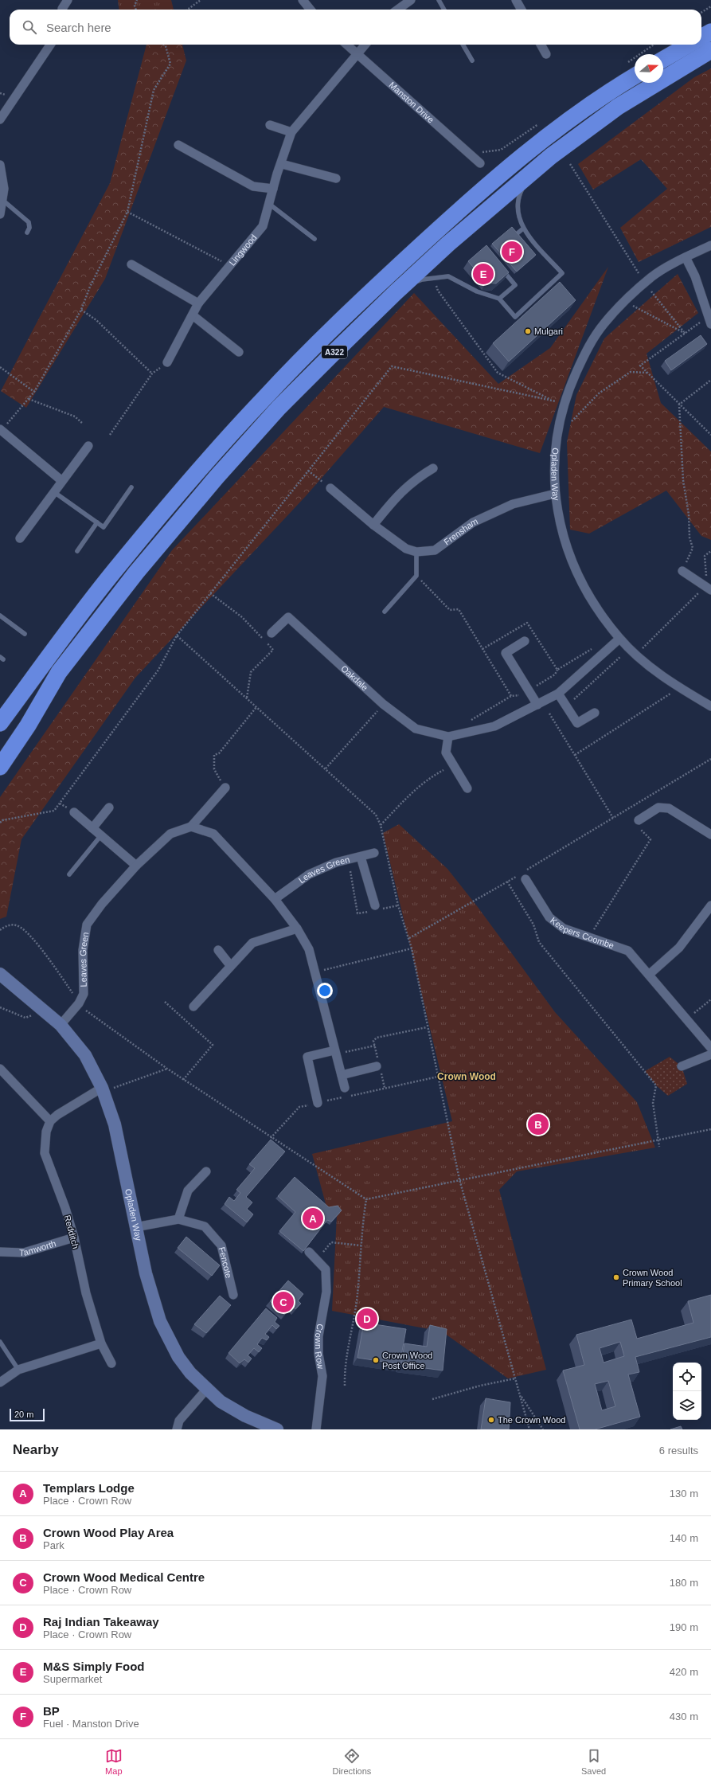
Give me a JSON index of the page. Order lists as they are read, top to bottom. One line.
{"streets":{"highway":["A322"],"street":["Manston Drive","Lingwood","Opladen Way","Frensham","Oakdale","Leaves Green","Keepers Coombe","Redditch","Tamworth","Fencote","Crown Row"]},"crossings":[["Manston Drive","Lingwood"],["Opladen Way","Frensham"],["Opladen Way","Oakdale"],["Opladen Way","Leaves Green"],["Opladen Way","Fencote"],["Redditch","Tamworth"]],"districts":["Crown Wood"],"places":["Mulgari","Crown Wood Primary School","Crown Wood Post Office","The Crown Wood"],"scale_bar":"20 m","north":"right","page":{"search":"Search here","pins":["F","E","B","A","C","D"],"scale":"20 m","heading":["Nearby","6 results"],"list":[{"mark":"A","name":"Templars Lodge","note":"Place · Crown Row","value":"130 m"},{"mark":"B","name":"Crown Wood Play Area","note":"Park","value":"140 m"},{"mark":"C","name":"Crown Wood Medical Centre","note":"Place · Crown Row","value":"180 m"},{"mark":"D","name":"Raj Indian Takeaway","note":"Place · Crown Row","value":"190 m"},{"mark":"E","name":"M&S Simply Food","note":"Supermarket","value":"420 m"},{"mark":"F","name":"BP","note":"Fuel · Manston Drive","value":"430 m"}],"nav":["Map","Directions","Saved"]}}
